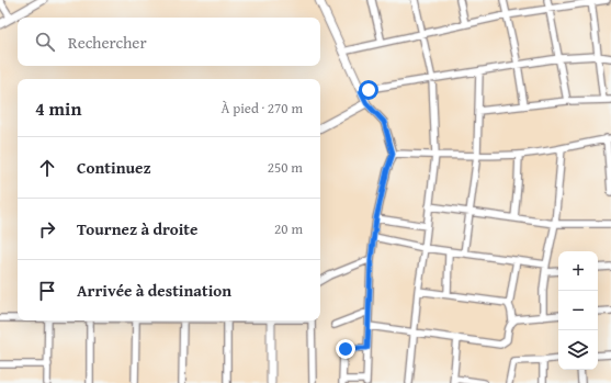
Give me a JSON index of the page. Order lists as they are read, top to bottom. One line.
{"page":{"search":"Rechercher","heading":["4 min","À pied · 270 m"],"list":[["Continuez","250 m"],["Tournez à droite","20 m"],"Arrivée à destination"],"map_buttons":["+","−"]}}
